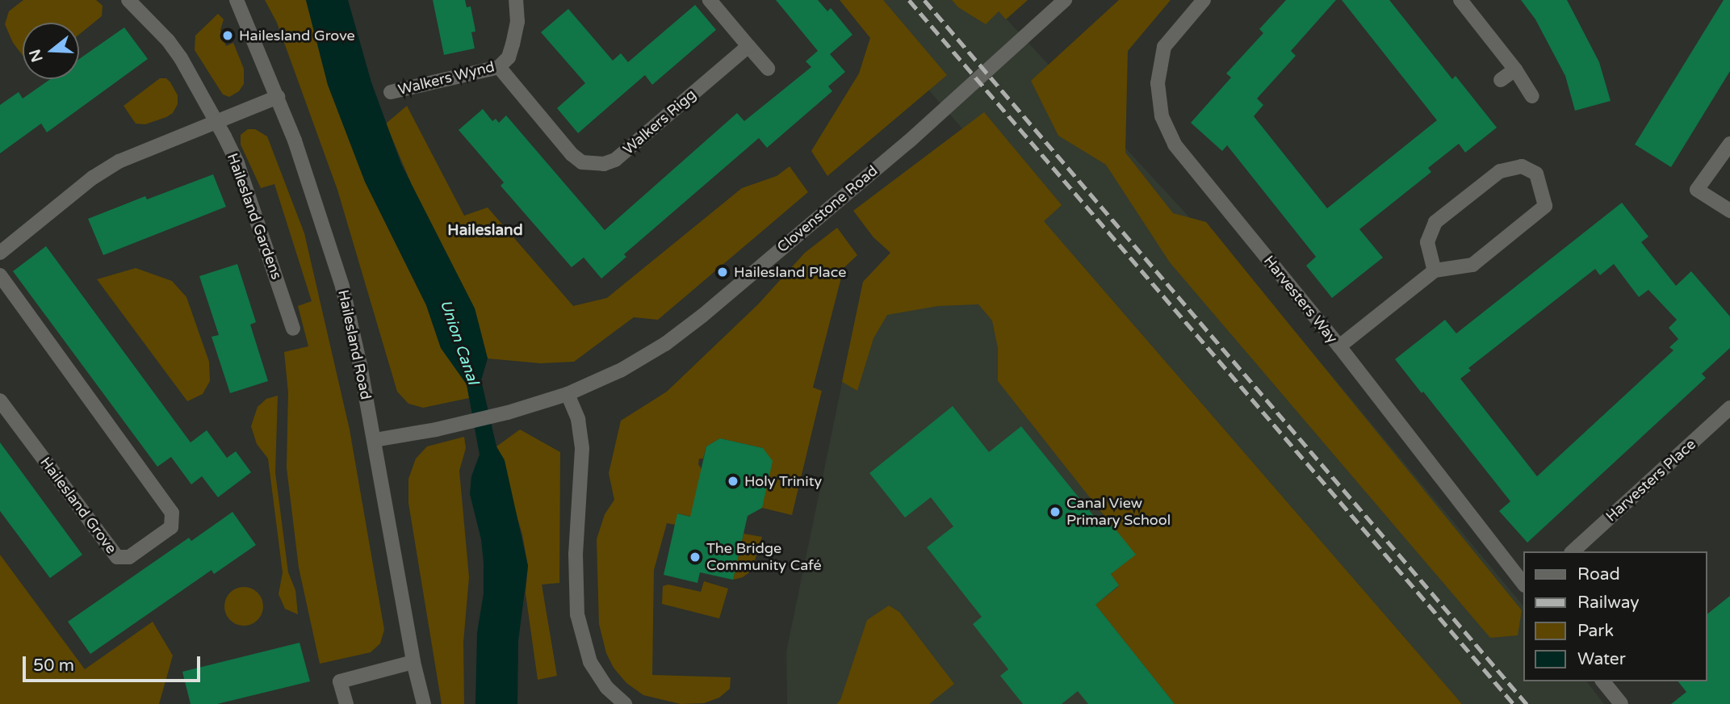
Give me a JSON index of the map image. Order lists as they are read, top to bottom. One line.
{"streets":{"street":["Walkers Wynd","Walkers Rigg","Clovenstone Road","Hailesland Gardens","Harvesters Way","Hailesland Road","Harvesters Place","Hailesland Grove"]},"crossings":[["Walkers Wynd","Walkers Rigg"],["Clovenstone Road","Hailesland Road"]],"districts":["Hailesland"],"water":["Union Canal"],"places":["Hailesland Grove","Hailesland Place","Holy Trinity","Canal View Primary School","The Bridge Community Café"],"legend":["Road","Railway","Park","Water"],"scale_bar":"50 m","north":"left"}
